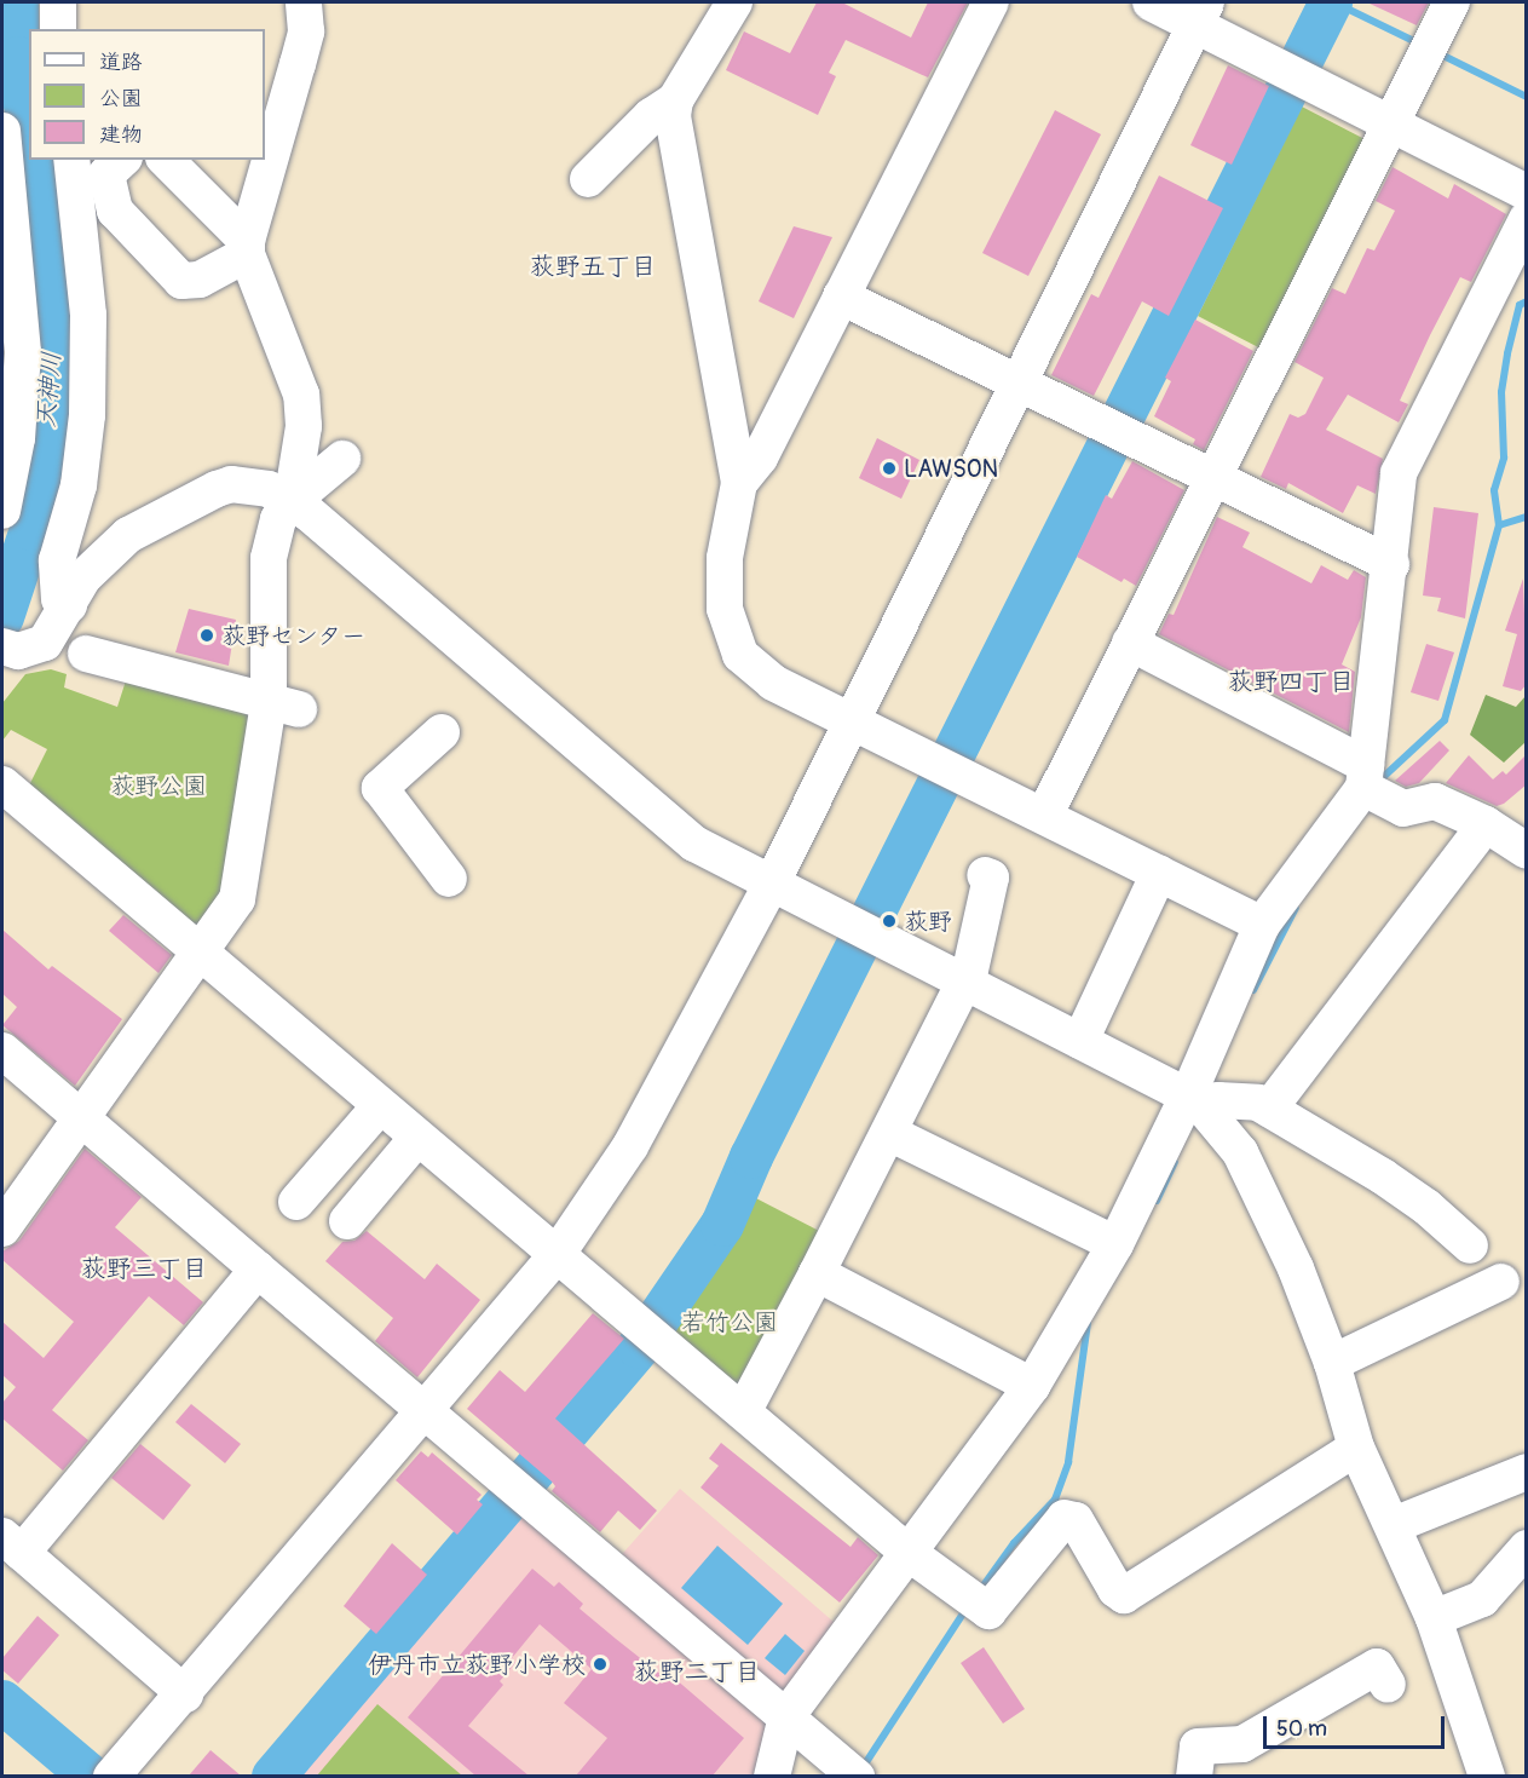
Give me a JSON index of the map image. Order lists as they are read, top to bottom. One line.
{"districts":["荻野五丁目","荻野四丁目","荻野三丁目","荻野二丁目"],"water":["天神川"],"parks":["荻野公園","若竹公園"],"places":["LAWSON","荻野センター","荻野","伊丹市立荻野小学校"],"legend":["道路","公園","建物"],"scale_bar":"50 m"}
